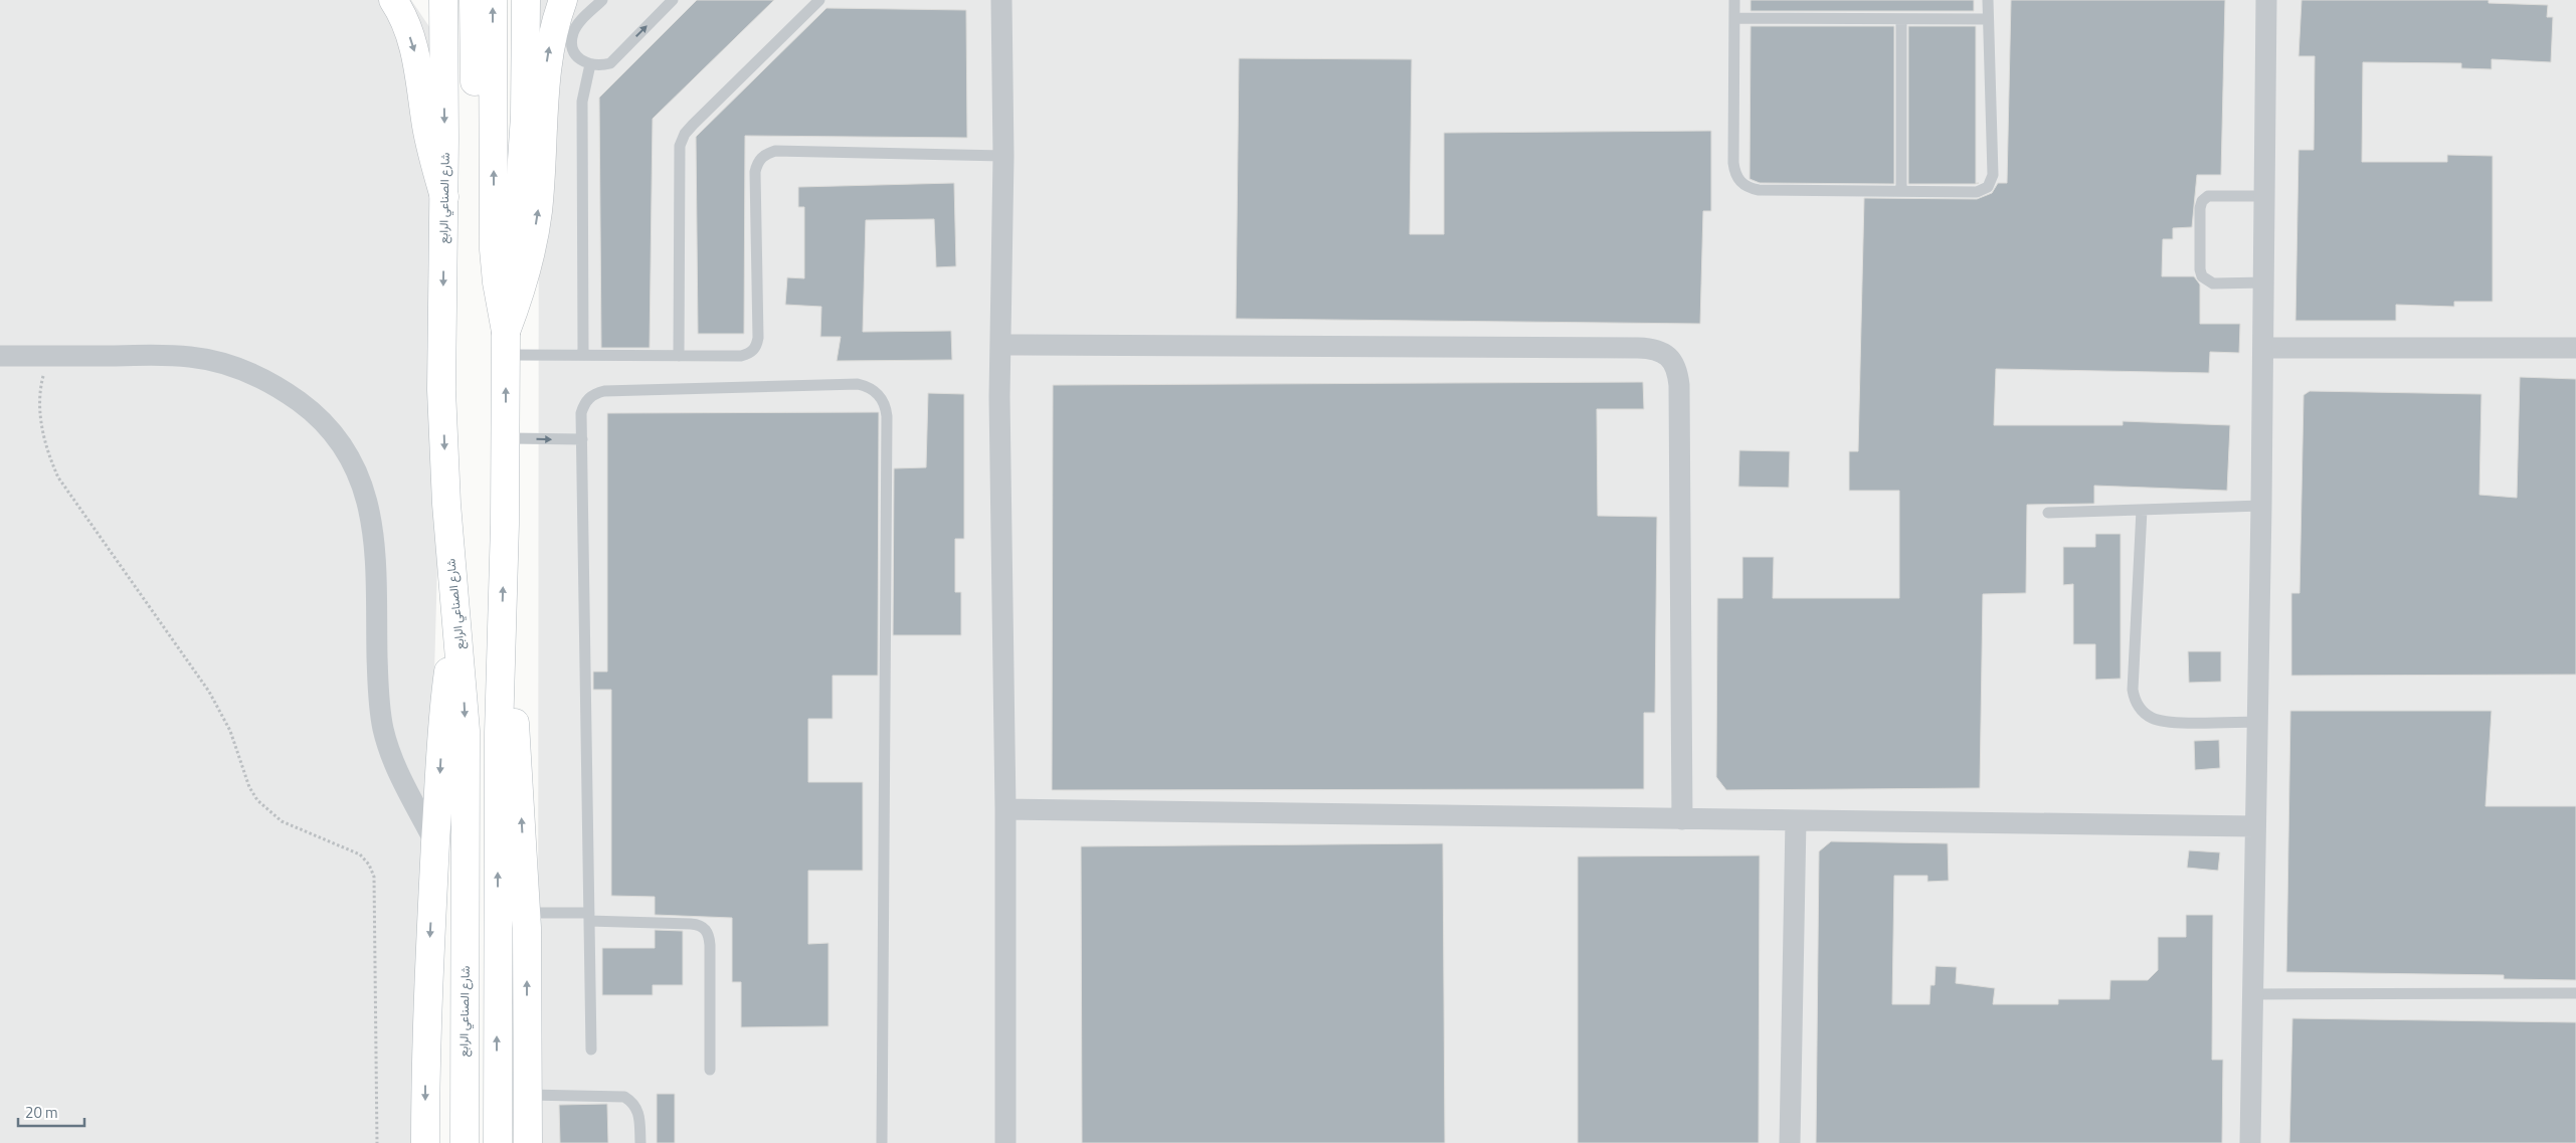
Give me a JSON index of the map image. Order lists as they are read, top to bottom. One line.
{"streets":{"main road":["شارع الصناعي الرابع"]},"scale_bar":"20 m"}
